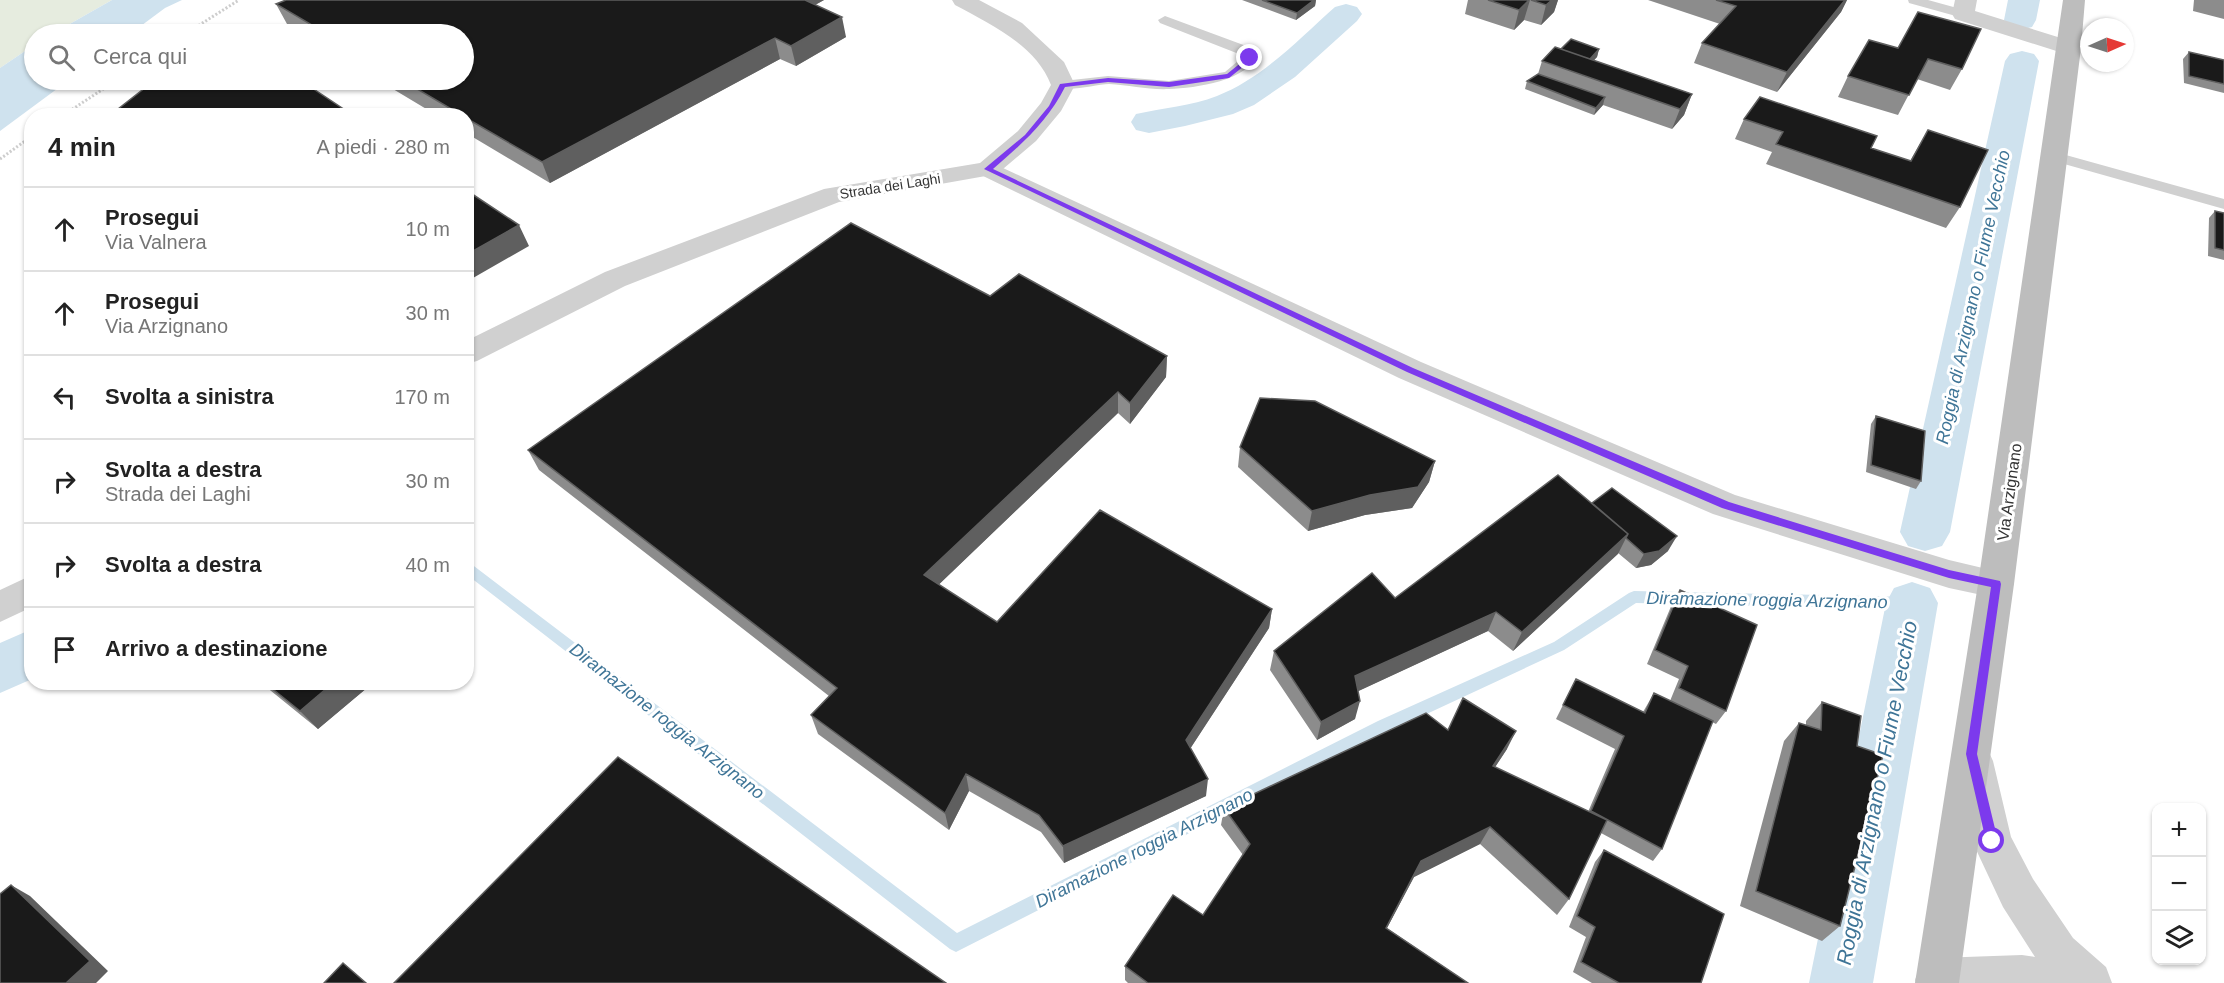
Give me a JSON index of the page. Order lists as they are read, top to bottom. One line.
{"streets":{"main road":["Via Arzignano"],"street":["Strada dei Laghi"]},"water":["Roggia di Arzignano o Fiume Vecchio","Diramazione roggia Arzignano"],"north":"right","page":{"search":"Cerca qui","heading":["4 min","A piedi · 280 m"],"list":[["Prosegui","Via Valnera","10 m"],["Prosegui","Via Arzignano","30 m"],["Svolta a sinistra","170 m"],["Svolta a destra","Strada dei Laghi","30 m"],["Svolta a destra","40 m"],"Arrivo a destinazione"],"map_buttons":["+","−"]}}
